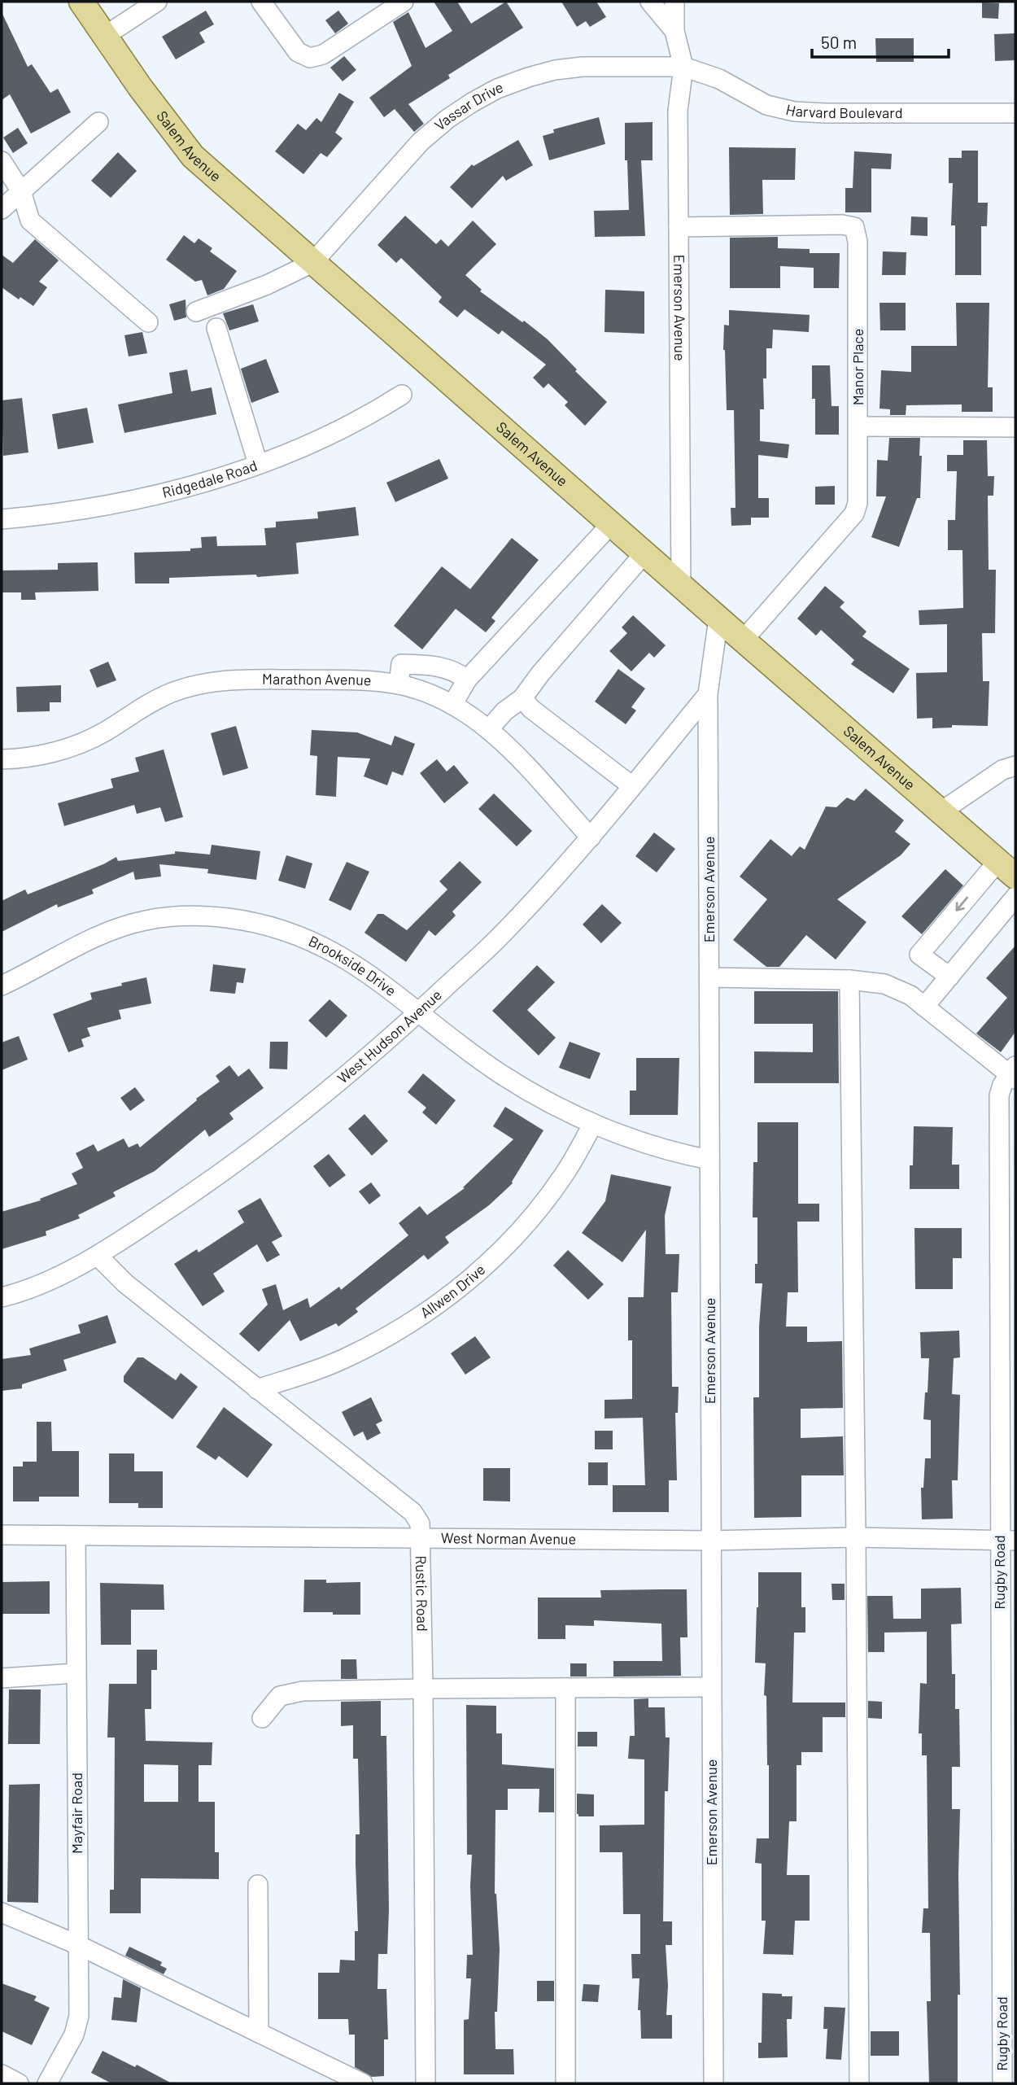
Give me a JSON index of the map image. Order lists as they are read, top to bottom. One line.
{"streets":{"main road":["Salem Avenue"],"street":["Vassar Drive","Harvard Boulevard","Emerson Avenue","Manor Place","Ridgedale Road","Marathon Avenue","Brookside Drive","West Hudson Avenue","Allwen Drive","West Norman Avenue","Rugby Road","Rustic Road","Mayfair Road"]},"crossings":[["Vassar Drive","Harvard Boulevard"],["Vassar Drive","Salem Avenue"],["Vassar Drive","Emerson Avenue"],["Harvard Boulevard","Emerson Avenue"],["Salem Avenue","Emerson Avenue"],["Salem Avenue","Manor Place"],["Emerson Avenue","Manor Place"],["Emerson Avenue","Brookside Drive"],["Emerson Avenue","West Hudson Avenue"],["Emerson Avenue","West Norman Avenue"],["Marathon Avenue","West Hudson Avenue"],["Brookside Drive","West Hudson Avenue"],["Brookside Drive","Allwen Drive"],["West Hudson Avenue","Rustic Road"],["Allwen Drive","Rustic Road"],["West Norman Avenue","Rugby Road"],["West Norman Avenue","Rustic Road"],["West Norman Avenue","Mayfair Road"]],"scale_bar":"50 m"}
